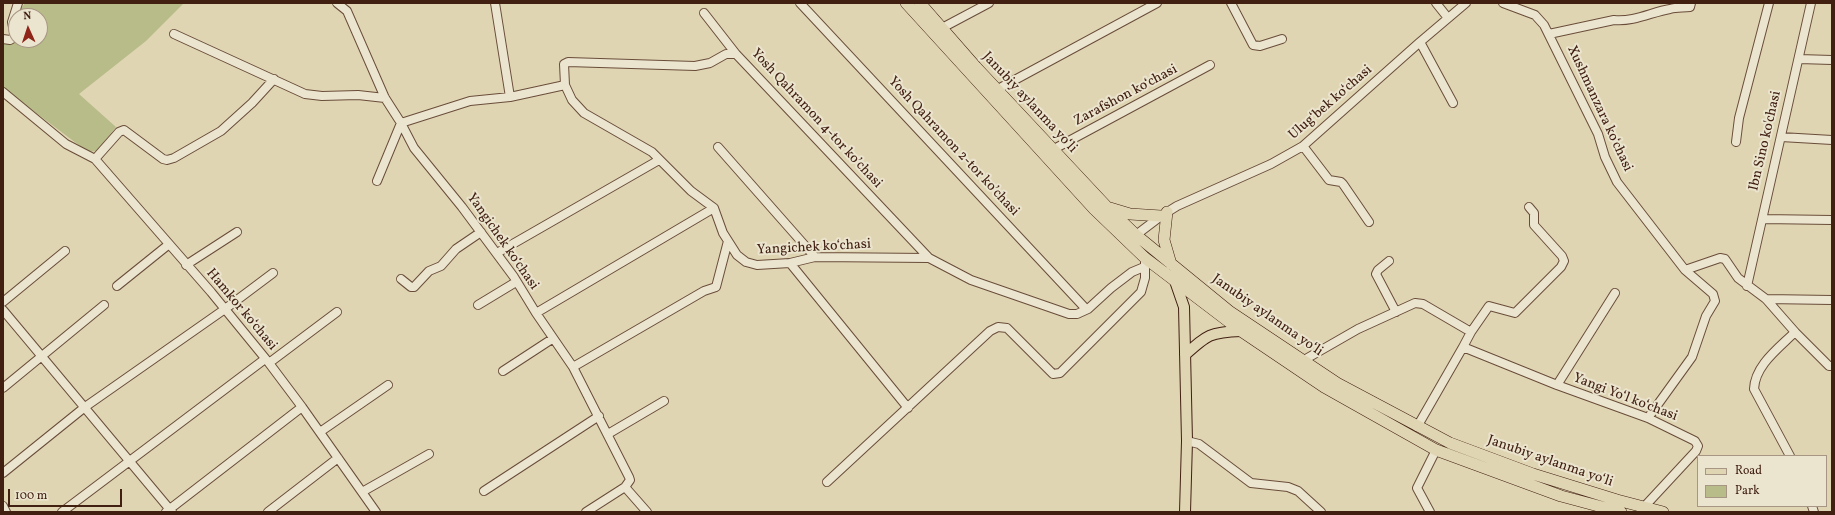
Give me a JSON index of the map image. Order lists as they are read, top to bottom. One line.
{"streets":{"highway":["Janubiy aylanma yoʻli"],"street":["Zarafshon koʻchasi","Ulugʻbek koʻchasi","Xushmanzara koʻchasi","Yosh Qahramon 4-tor koʼchasi","Ibn Sino ko'chasi","Yosh Qahramon 2-tor koʼchasi","Yangichek koʻchasi","Hamkor koʻchasi","Yangi Yoʻl koʻchasi"]},"crossings":[["Zarafshon koʻchasi","Janubiy aylanma yoʻli"],["Janubiy aylanma yoʻli","Ulugʻbek koʻchasi"],["Janubiy aylanma yoʻli","Yangi Yoʻl koʻchasi"],["Xushmanzara koʻchasi","Yangi Yoʻl koʻchasi"],["Yosh Qahramon 4-tor koʼchasi","Yangichek koʻchasi"]],"legend":["Road","Park"],"scale_bar":"100 m","north":"top"}
